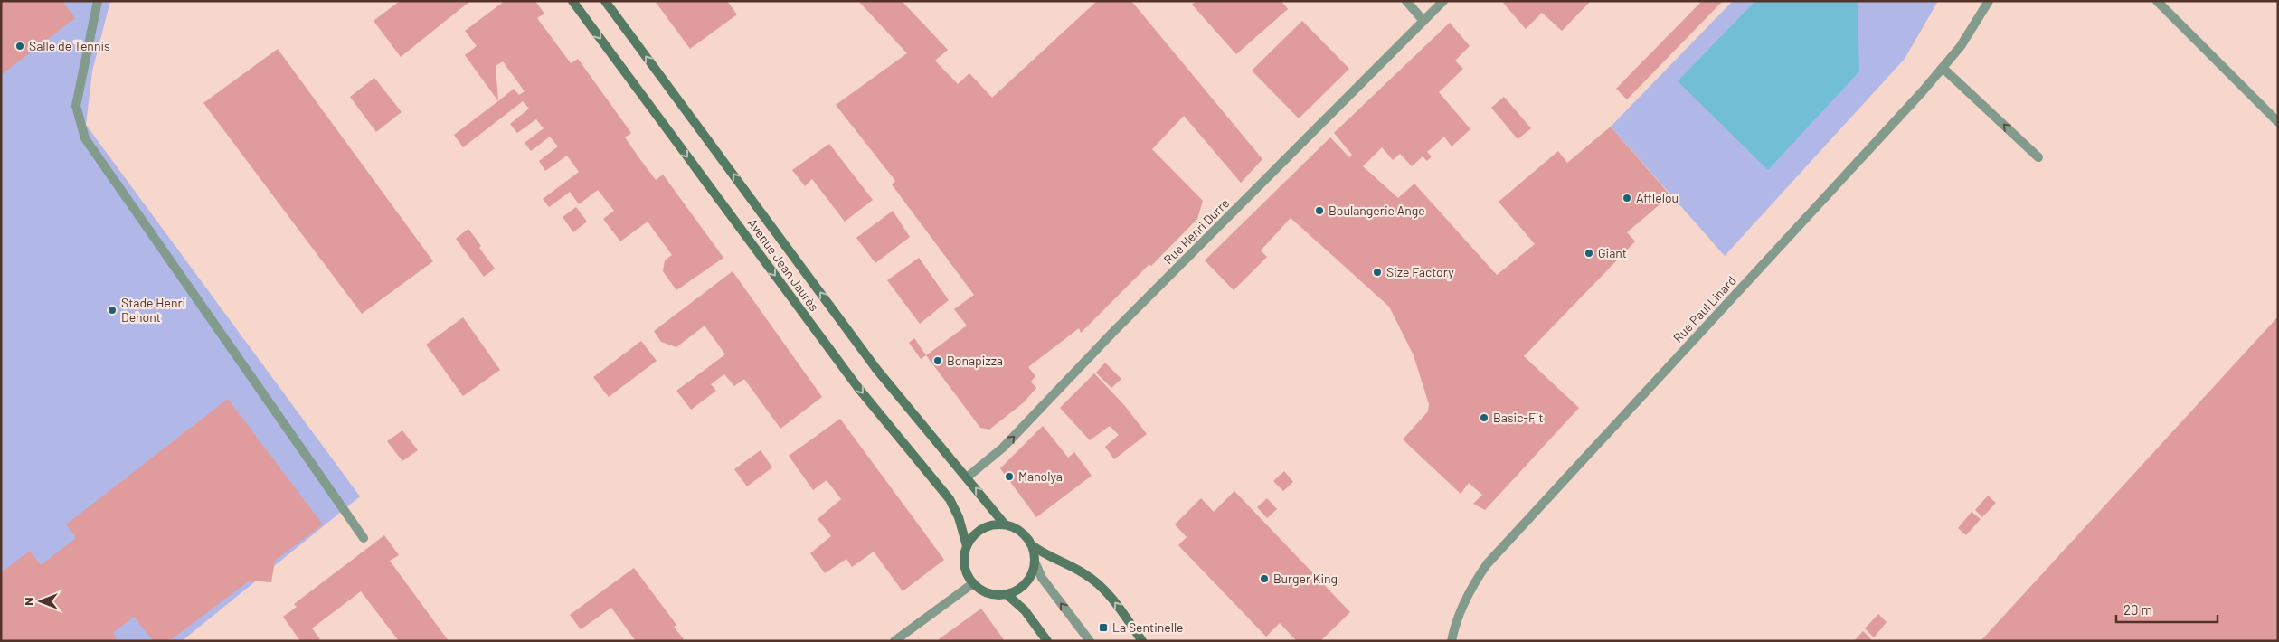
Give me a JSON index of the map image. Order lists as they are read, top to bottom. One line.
{"streets":{"main road":["Avenue Jean Jaurès"],"street":["Rue Henri Durre","Rue Paul Linard"]},"crossings":[["Rue Henri Durre","Avenue Jean Jaurès"]],"one_way":["Rue Henri Durre"],"places":{"other":["Salle de Tennis","Afflelou","Boulangerie Ange","Giant","Size Factory","Stade Henri Dehont","Bonapizza","Basic-Fit","Manolya","Burger King"],"transit":["La Sentinelle"]},"scale_bar":"20 m","north":"left"}
